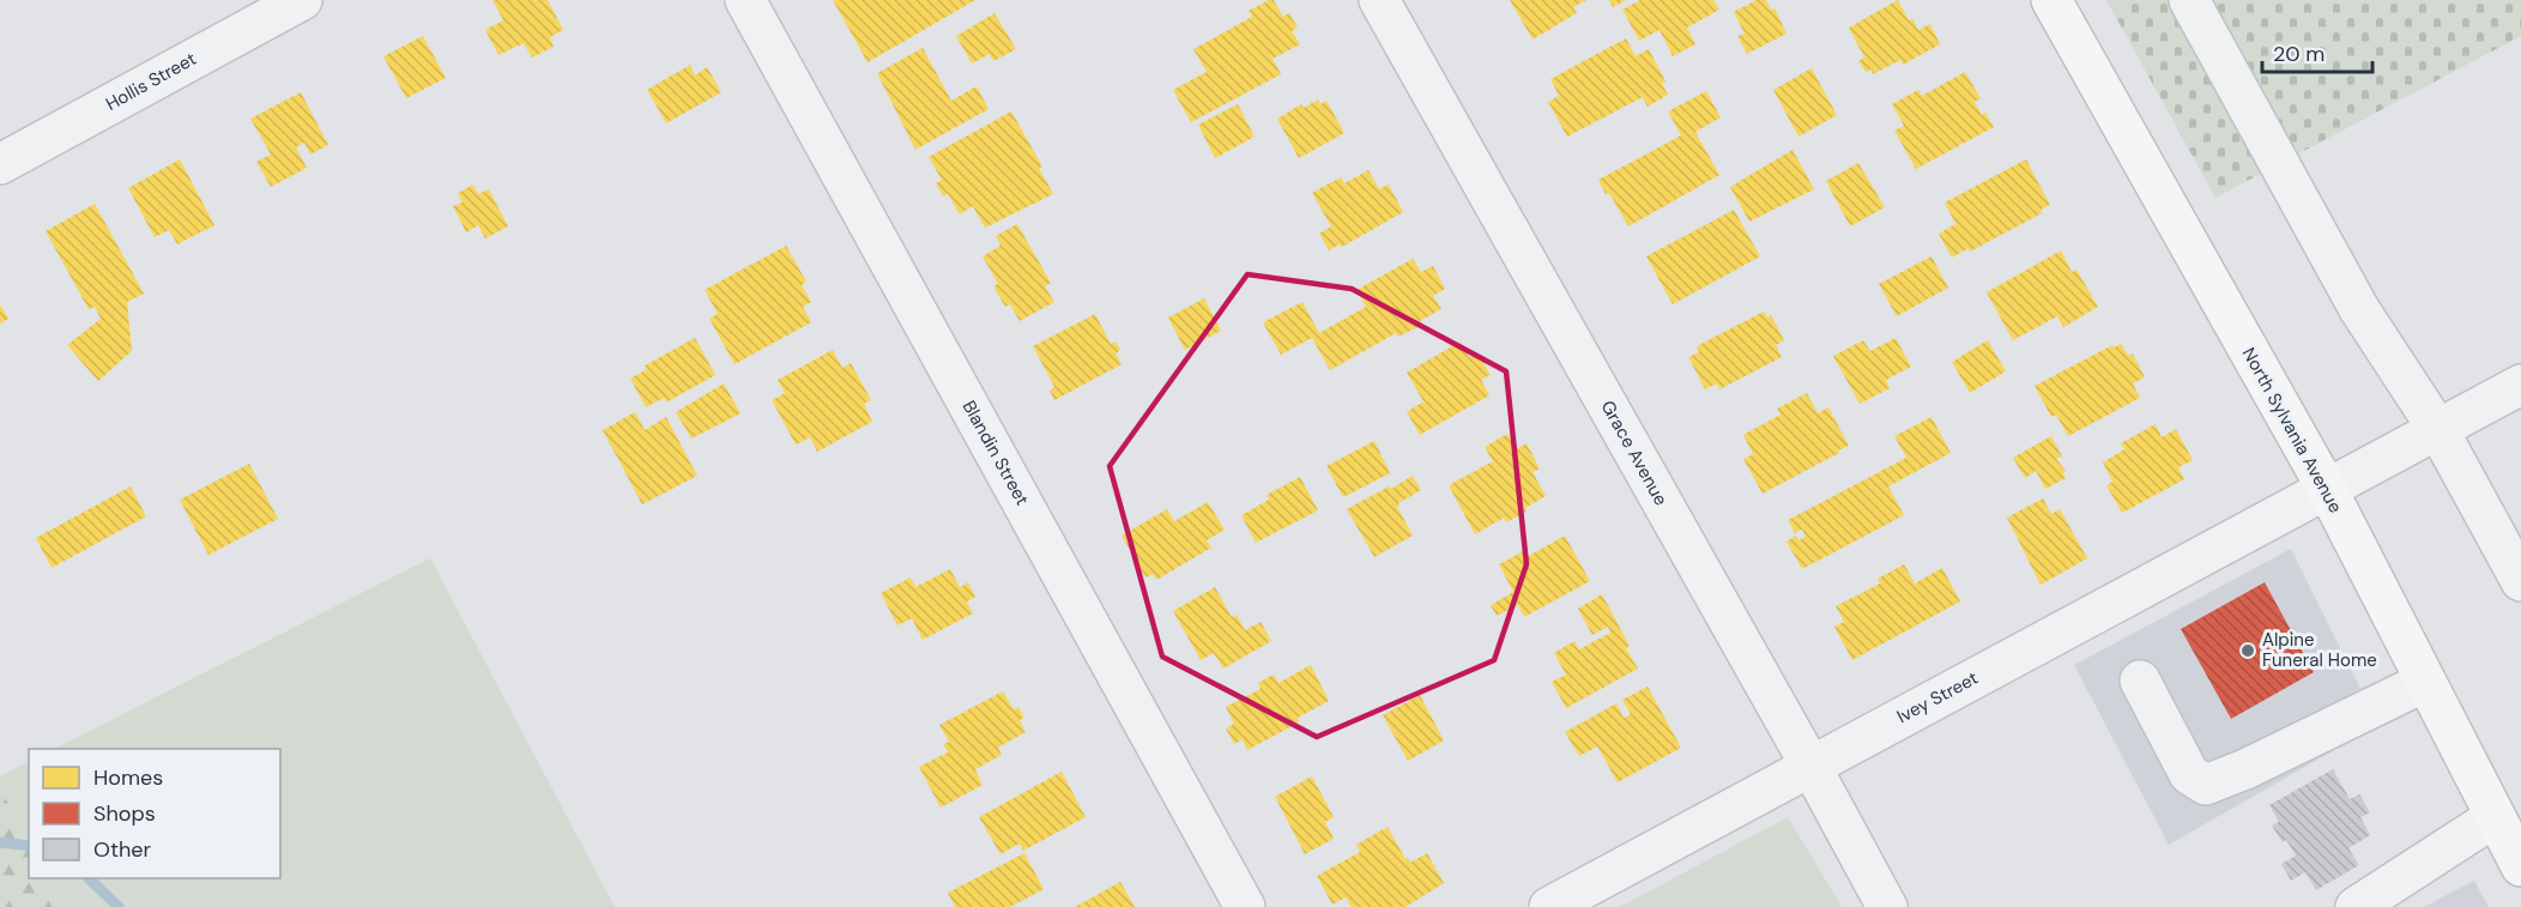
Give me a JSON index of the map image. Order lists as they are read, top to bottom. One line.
{"streets":{"main road":["North Sylvania Avenue"],"street":["Hollis Street","Blandin Street","Grace Avenue","Ivey Street"]},"crossings":[["North Sylvania Avenue","Ivey Street"],["Grace Avenue","Ivey Street"]],"places":["Alpine Funeral Home"],"legend":["Homes","Shops","Other"],"scale_bar":"20 m"}
